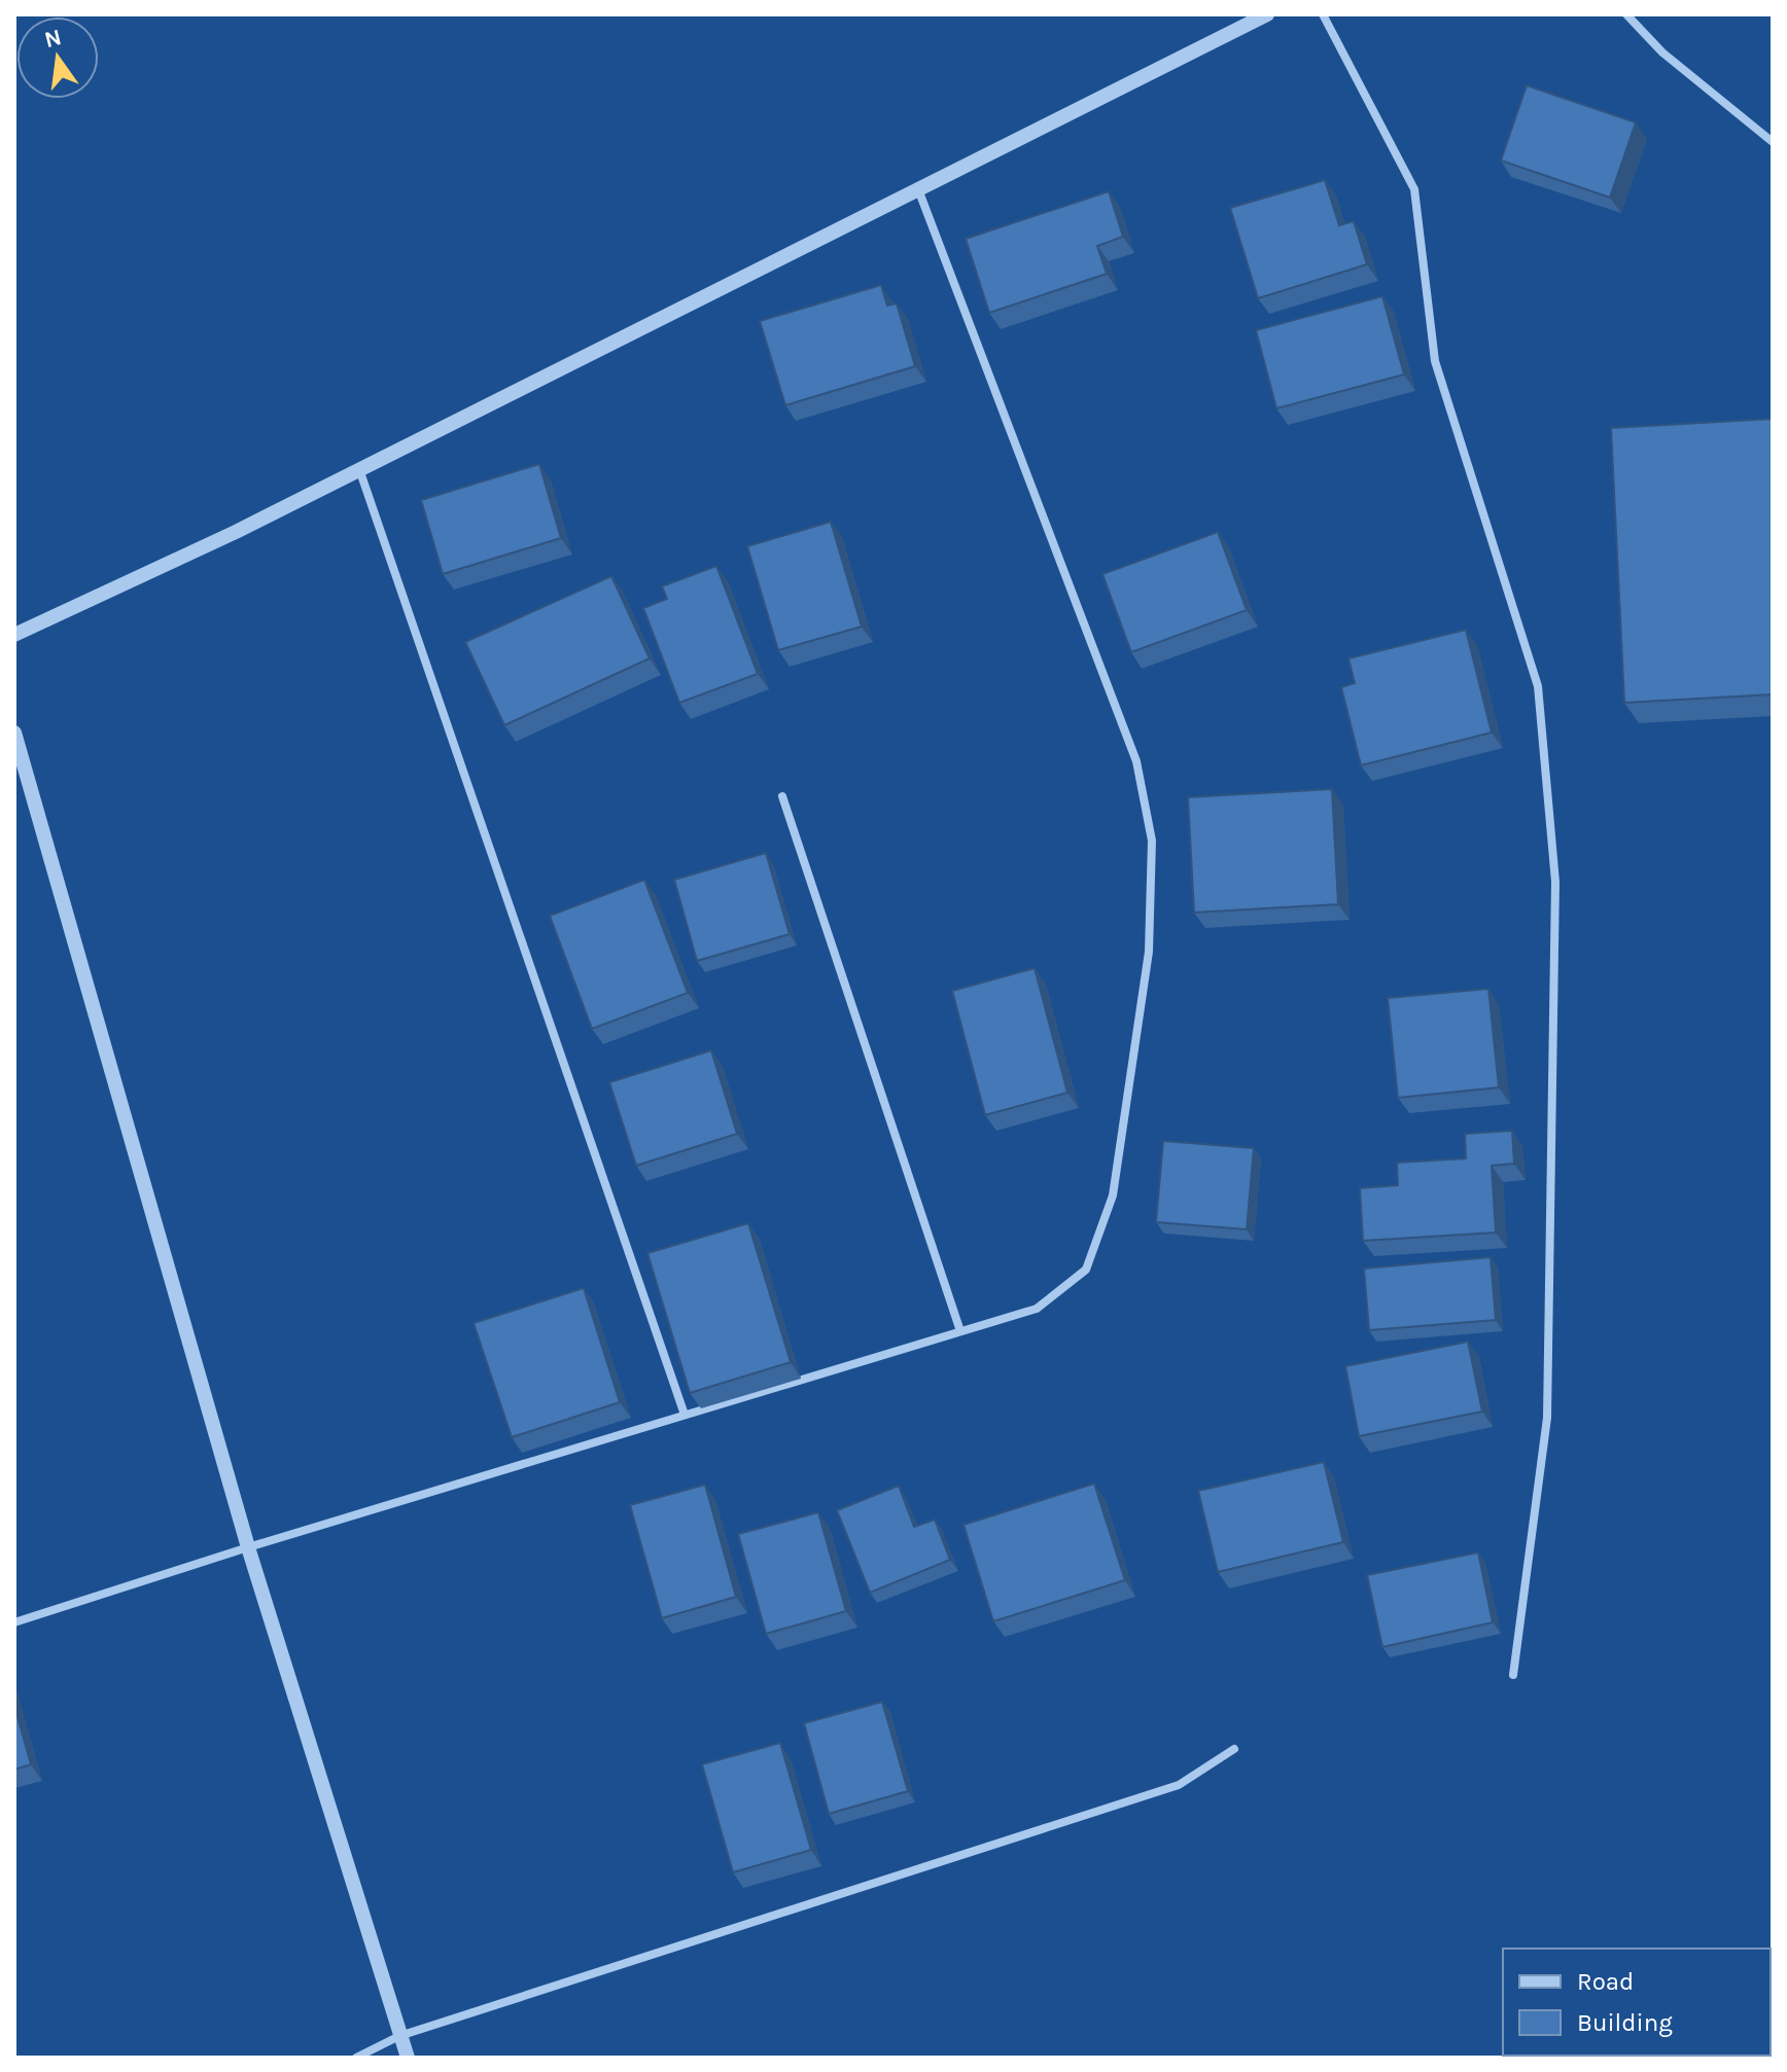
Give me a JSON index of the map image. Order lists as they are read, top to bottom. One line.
{"legend":["Road","Building"],"north":"top"}
